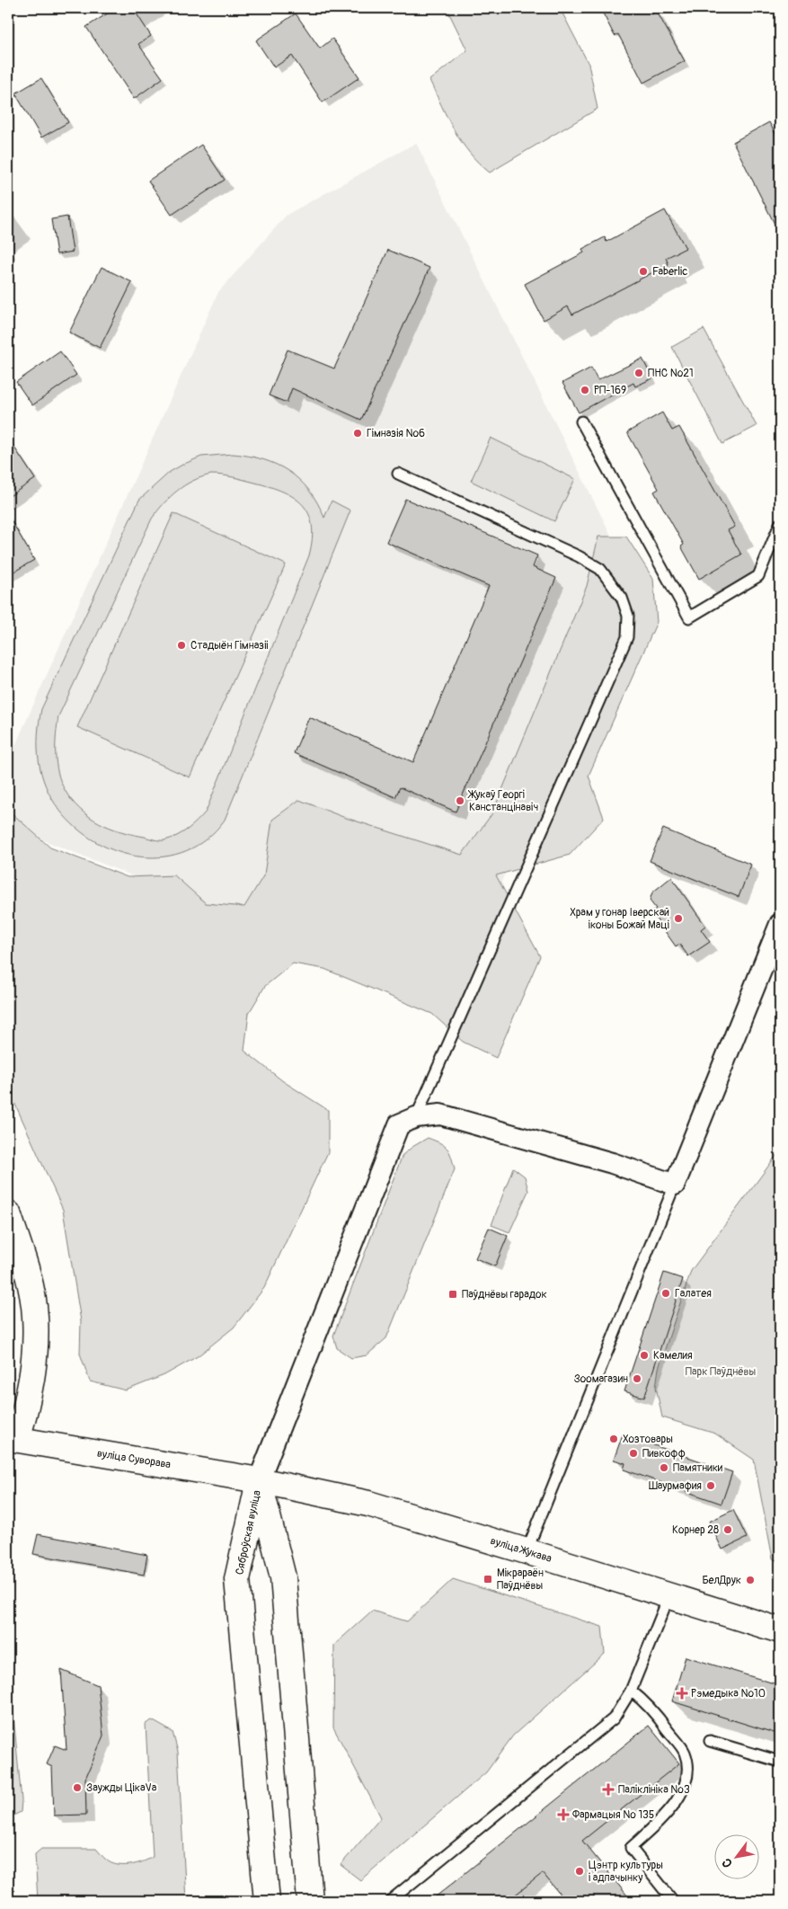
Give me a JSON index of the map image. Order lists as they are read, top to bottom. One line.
{"streets":{"main road":["вуліца Суворава","Сяброўская вуліца","вуліца Жукава"]},"crossings":[["вуліца Суворава","Сяброўская вуліца"],["вуліца Суворава","вуліца Жукава"],["Сяброўская вуліца","вуліца Жукава"]],"parks":["Парк Паўднёвы"],"places":{"other":["Faberlic","ПНС №21","РП-169","Гімназія №6","Стадыён Гімназіі","Жукаў Георгі Канстанцінавіч","Храм у гонар Іверскай іконы Божай Маці","Галатея","Камелия","Зоомагазин","Хозтовары","Пивкофф","Памятники","Шаурмафия","Корнер 28","БелДрук","Заужды ЦікаVа","Цэнтр культуры і адпачынку"],"transit":["Паўднёвы гарадок","Мікрараён Паўднёвы"],"health":["Рэмедыка №10","Паліклініка №3","Фармацыя № 135"]},"north":"bottom left"}
